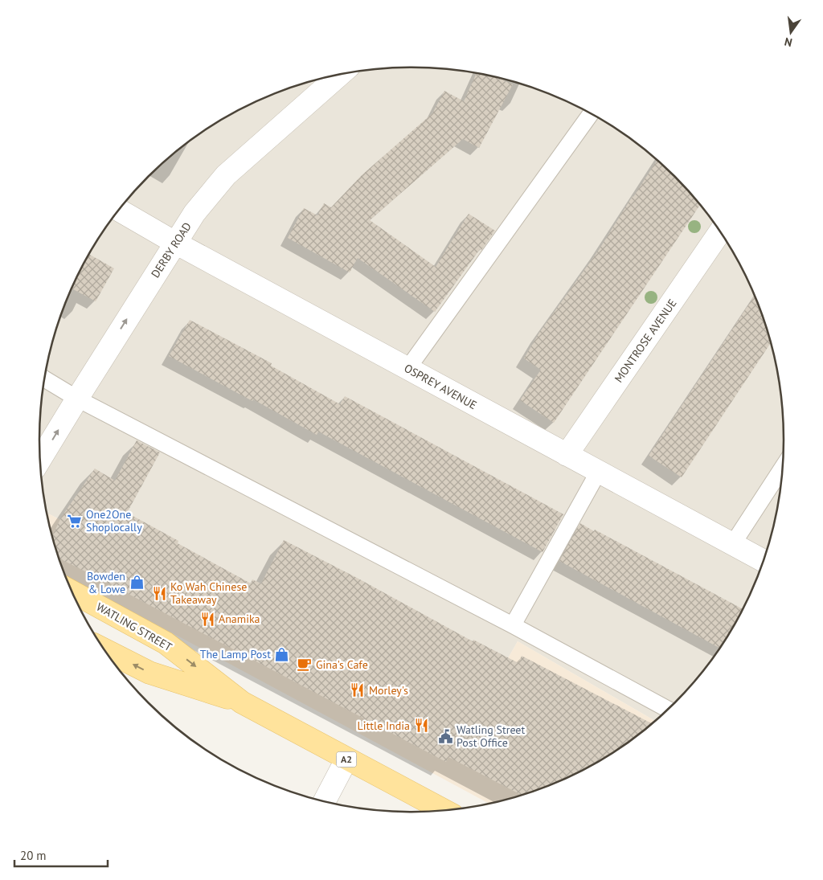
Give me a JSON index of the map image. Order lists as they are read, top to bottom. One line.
{"streets":{"main road":["WATLING STREET","A2"],"street":["DERBY ROAD","MONTROSE AVENUE","OSPREY AVENUE"]},"crossings":[["DERBY ROAD","OSPREY AVENUE"],["MONTROSE AVENUE","OSPREY AVENUE"]],"one_way":["DERBY ROAD"],"places":{"supermarket":["One2One Shoplocally"],"shop":["Bowden & Lowe","The Lamp Post"],"restaurant":["Ko Wah Chinese Takeaway","Anamika","Morley's","Little India"],"cafe":["Gina's Cafe"],"public building":["Watling Street Post Office"]},"scale_bar":"20 m","north":"bottom"}
